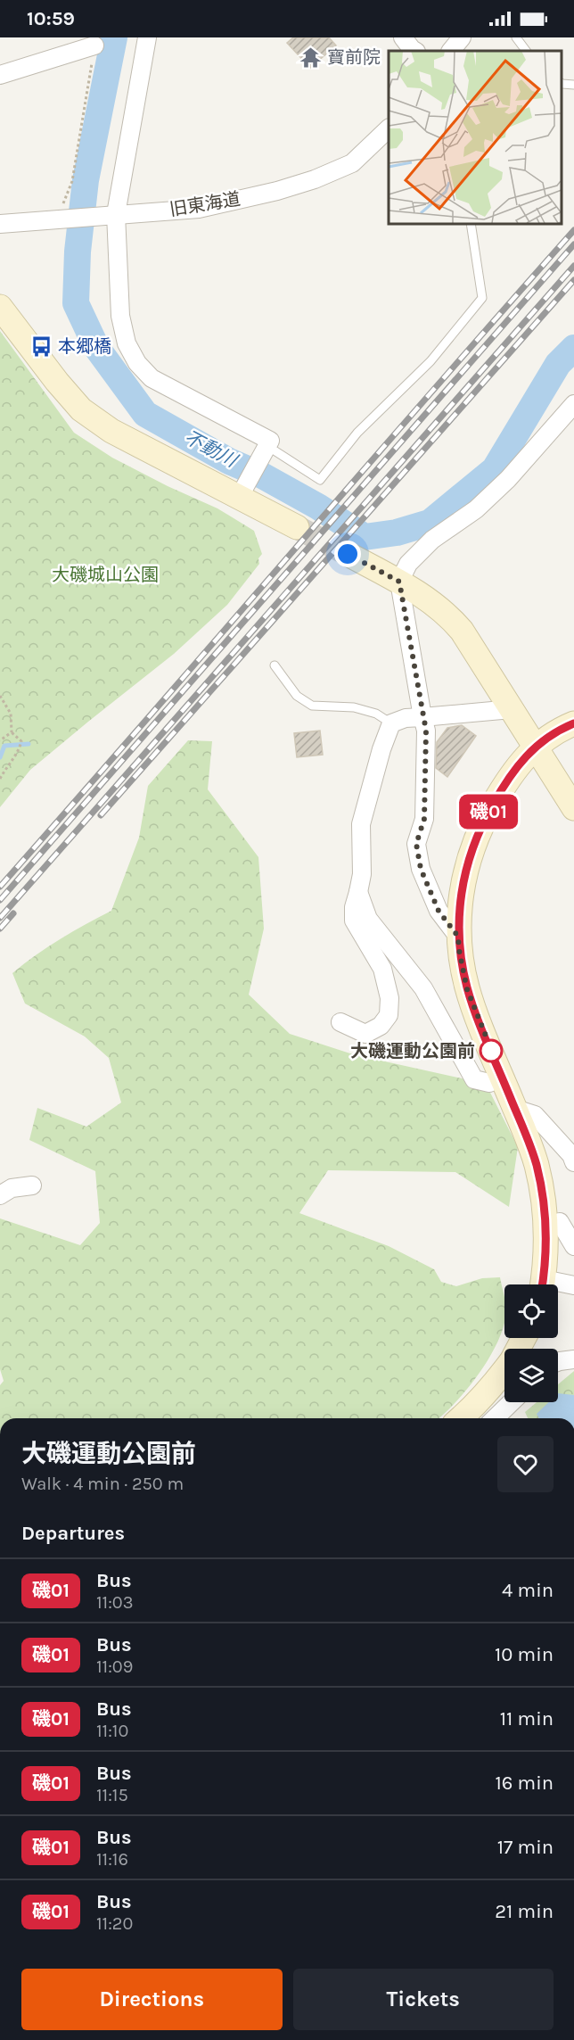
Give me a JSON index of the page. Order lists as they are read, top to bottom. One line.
{"streets":{"street":["旧東海道"]},"water":["不動川"],"parks":["大磯城山公園"],"places":{"temple":["寶前院"],"bus stop":["本郷橋"],"other":["大磯運動公園前"]},"lines":["bus line 磯01"],"page":{"status":"10:59","on_map":"磯01","heading":[["大磯運動公園前","Walk · 4 min · 250 m"],"Departures"],"list":[{"mark":"磯01","name":"Bus","note":"11:03","value":"4 min"},{"mark":"磯01","name":"Bus","note":"11:09","value":"10 min"},{"mark":"磯01","name":"Bus","note":"11:10","value":"11 min"},{"mark":"磯01","name":"Bus","note":"11:15","value":"16 min"},{"mark":"磯01","name":"Bus","note":"11:16","value":"17 min"},{"mark":"磯01","name":"Bus","note":"11:20","value":"21 min"}],"buttons":["Directions","Tickets"]}}
